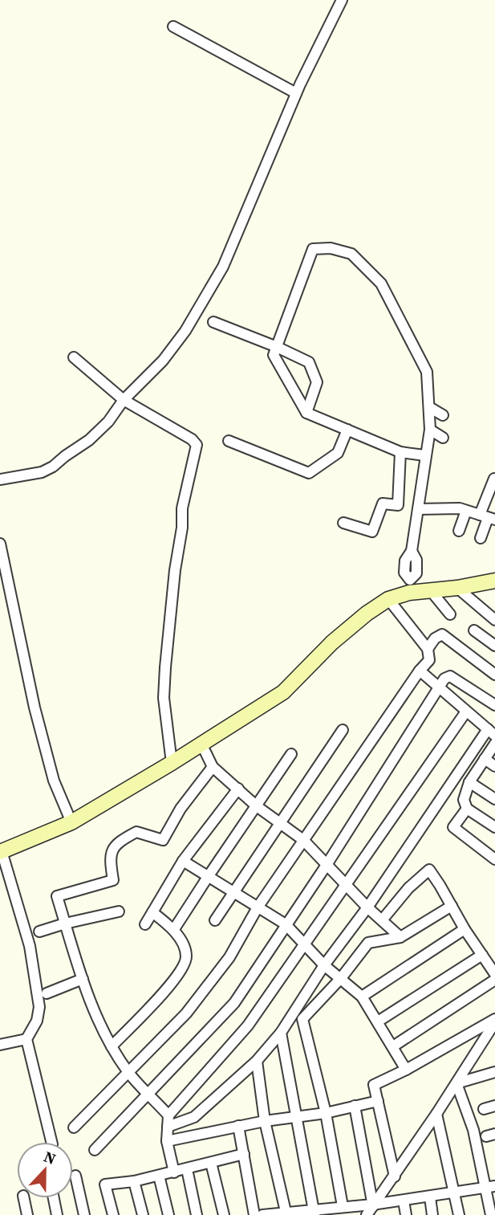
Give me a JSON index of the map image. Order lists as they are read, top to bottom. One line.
{"north":"top"}
